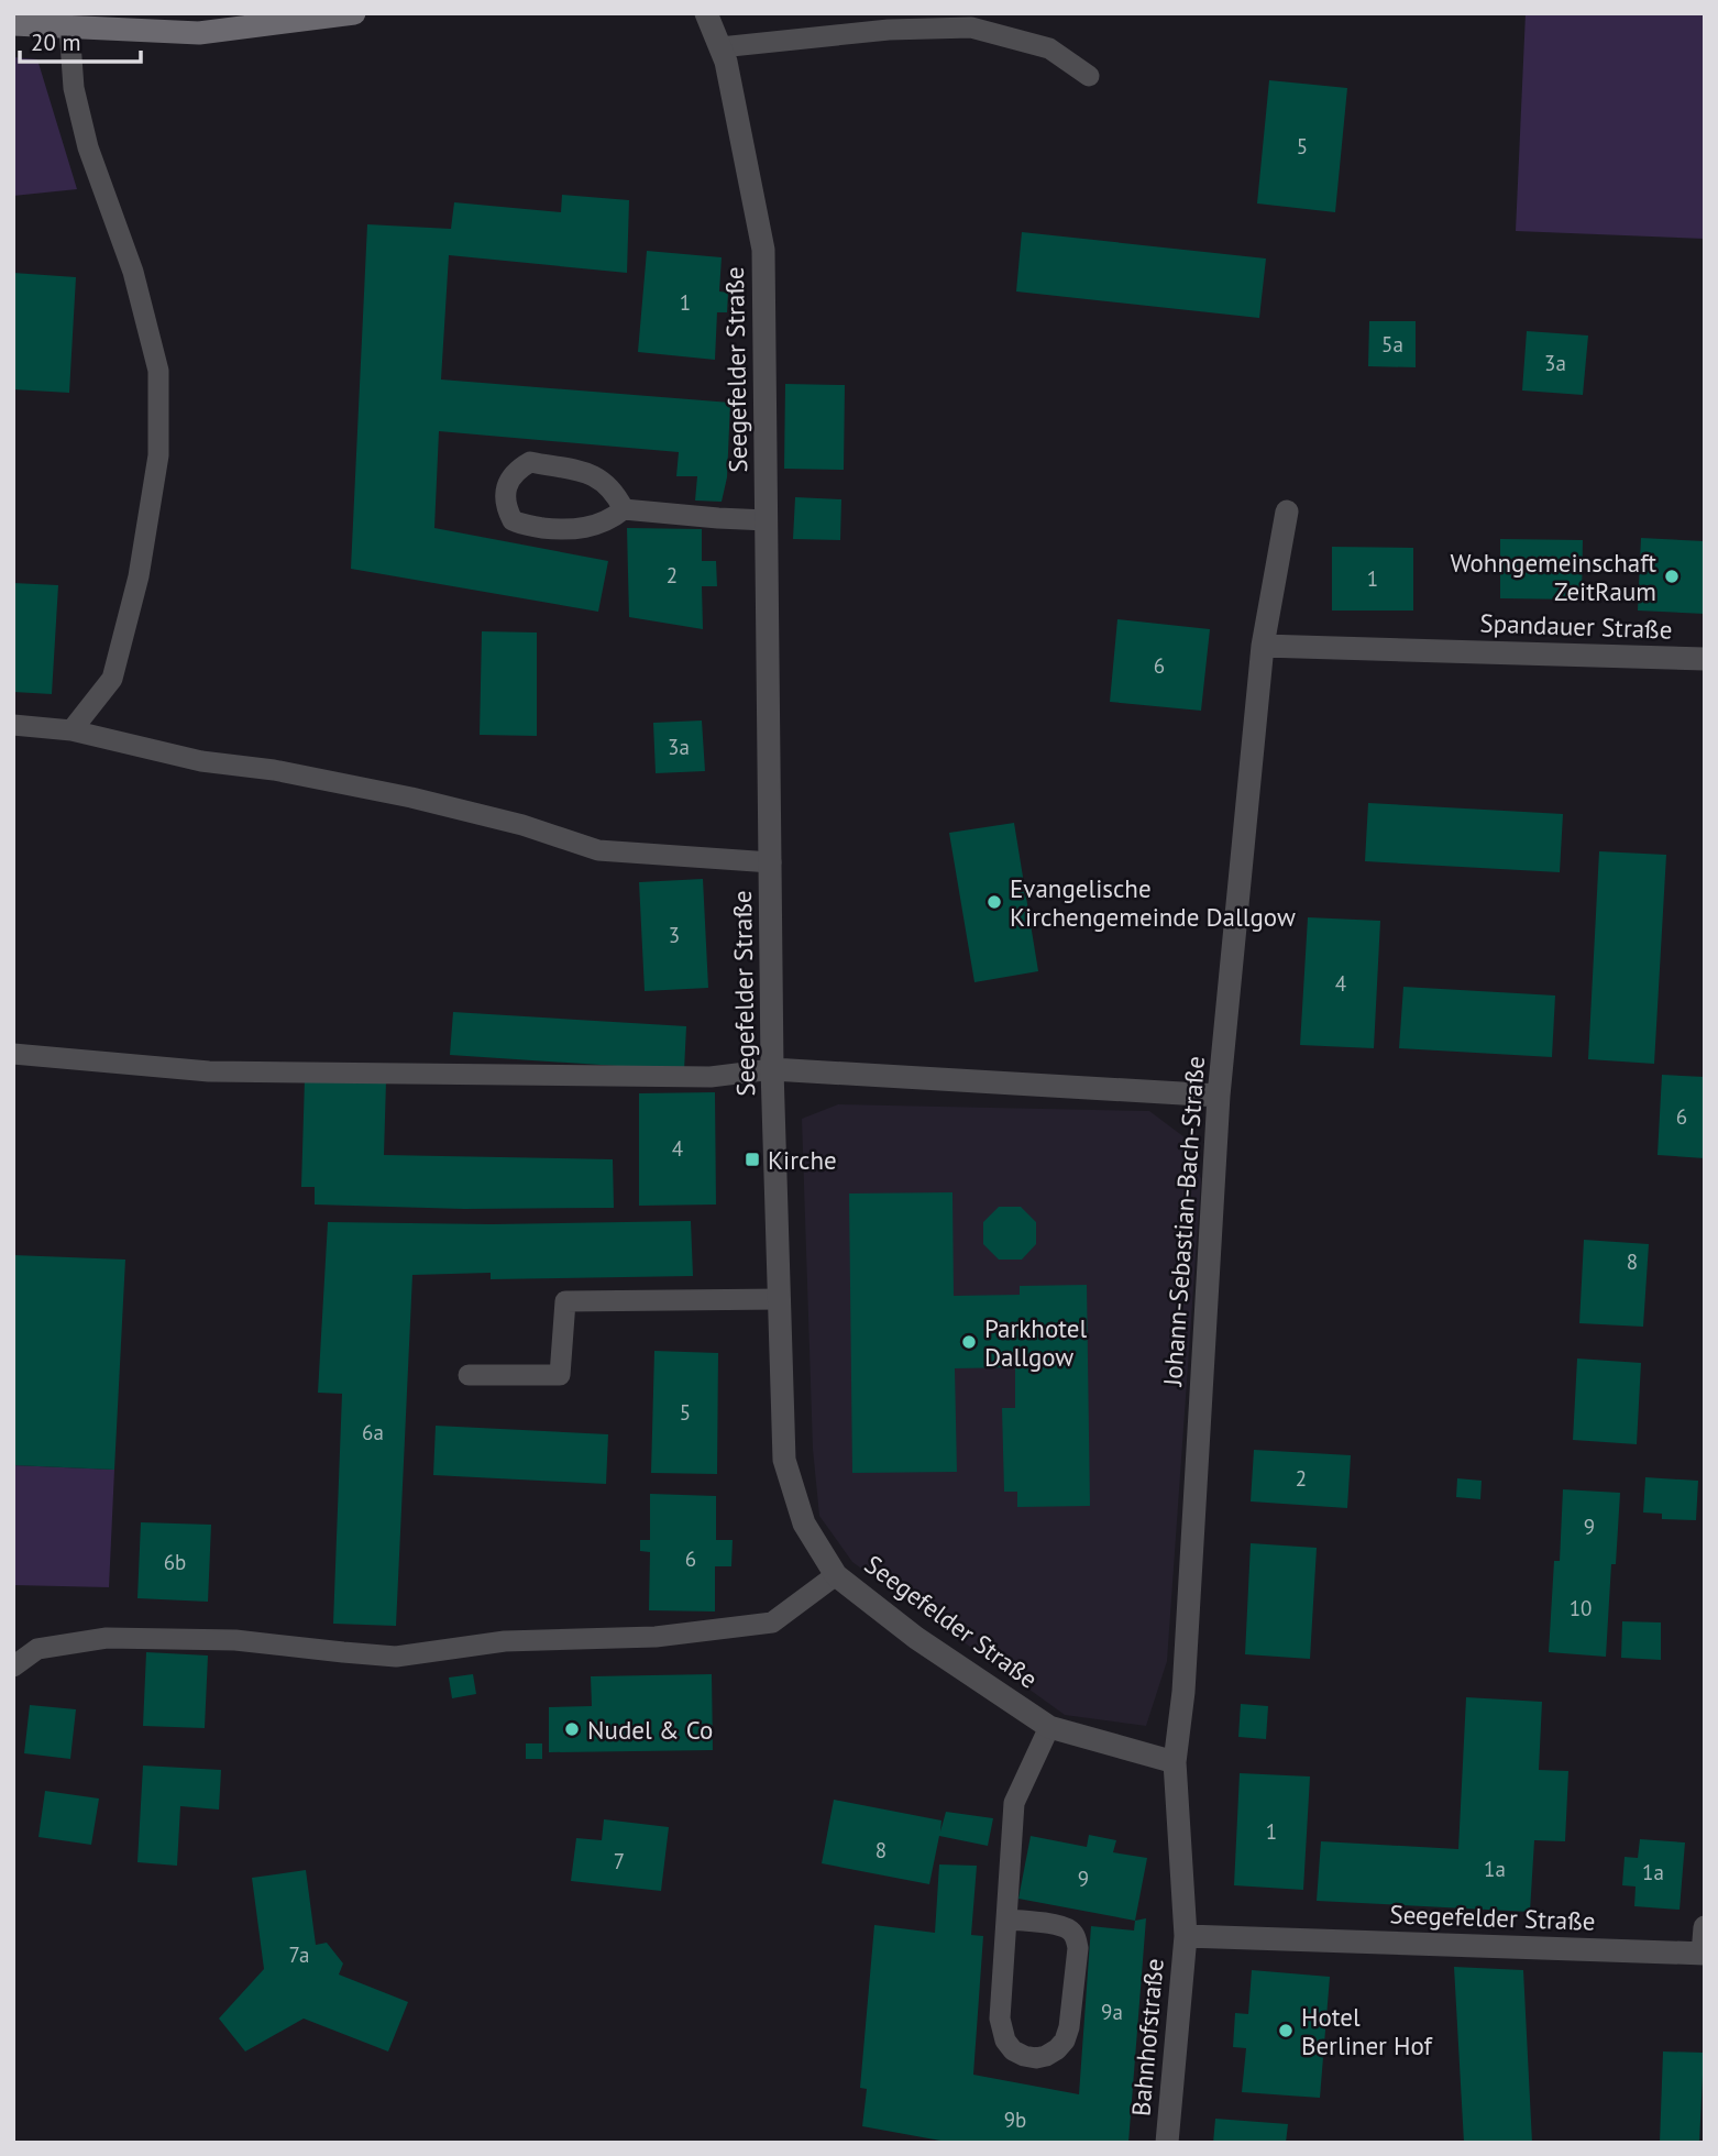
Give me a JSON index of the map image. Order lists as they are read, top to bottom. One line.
{"streets":{"street":["Seegefelder Straße","Spandauer Straße","Johann-Sebastian-Bach-Straße","Bahnhofstraße"]},"crossings":[["Seegefelder Straße","Johann-Sebastian-Bach-Straße"],["Seegefelder Straße","Bahnhofstraße"],["Spandauer Straße","Johann-Sebastian-Bach-Straße"],["Johann-Sebastian-Bach-Straße","Bahnhofstraße"]],"places":{"other":["Wohngemeinschaft ZeitRaum","Evangelische Kirchengemeinde Dallgow","Parkhotel Dallgow","Nudel & Co","Hotel Berliner Hof"],"transit":["Kirche"]},"house_numbers":["5","1","5a","3a","2","1","6","3a","3","4","6","4","8","5","6a","2","9","6","6b","10","1","8","7","1a","1a","9","7a","9a","9b"],"scale_bar":"20 m"}
